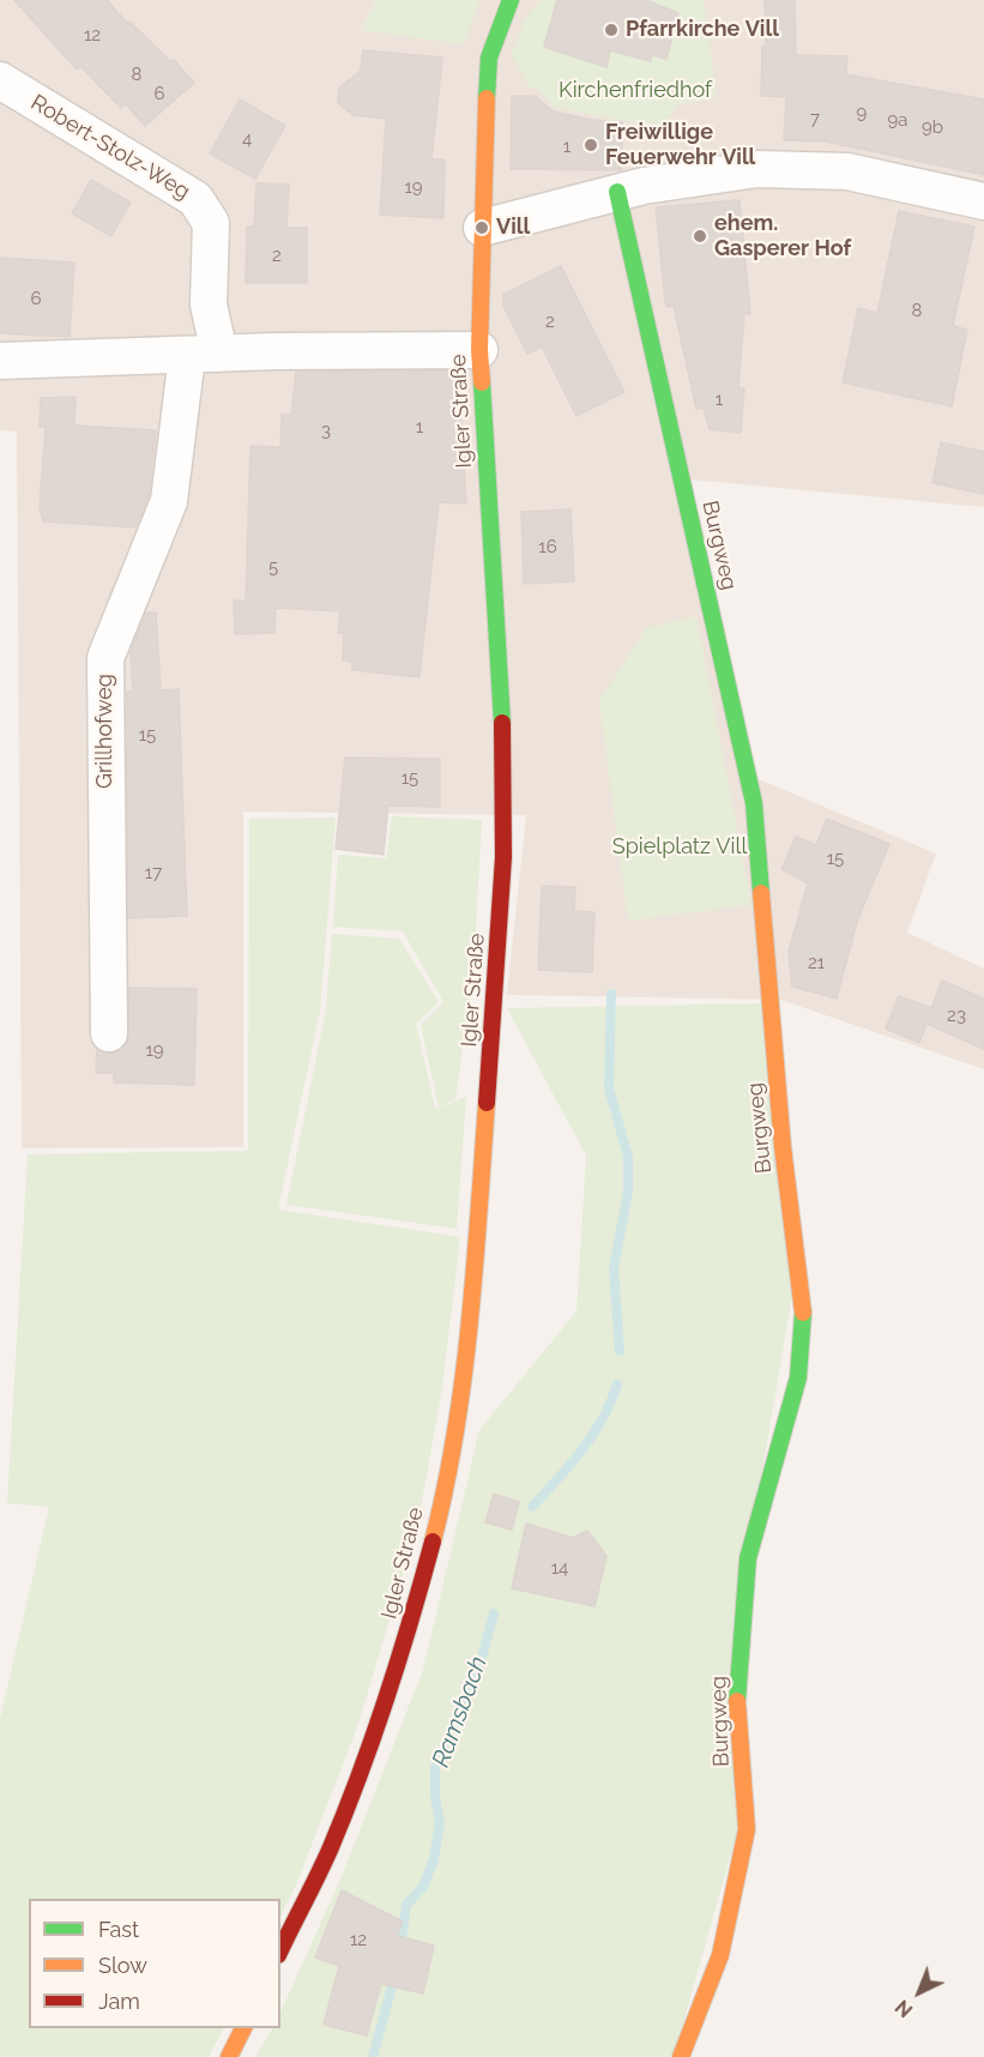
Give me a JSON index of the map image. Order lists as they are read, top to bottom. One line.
{"streets":{"main road":["Igler Straße","Burgweg"],"street":["Robert-Stolz-Weg","Grillhofweg"]},"crossings":[["Robert-Stolz-Weg","Grillhofweg"]],"water":["Ramsbach"],"parks":["Kirchenfriedhof","Spielplatz Vill"],"places":["Pfarrkirche Vill","Freiwillige Feuerwehr Vill","Vill","ehem. Gasperer Hof"],"house_numbers":["12","8","6","9","7","9a","9b","4","1","19","2","6","8","2","1","1","3","16","5","15","15","15","17","21","23","19","14","12"],"legend":["Fast","Slow","Jam"],"north":"bottom left"}
